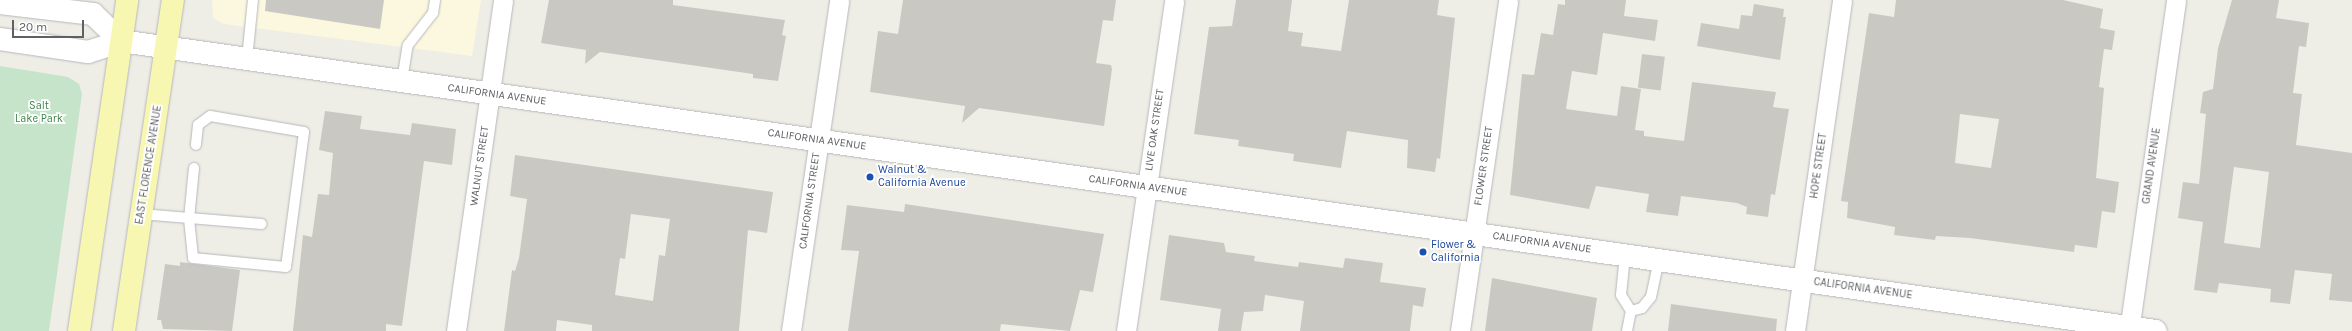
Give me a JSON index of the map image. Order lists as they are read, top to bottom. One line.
{"streets":{"main road":["EAST FLORENCE AVENUE"],"street":["CALIFORNIA AVENUE","LIVE OAK STREET","WALNUT STREET","FLOWER STREET","HOPE STREET","GRAND AVENUE","CALIFORNIA STREET"]},"crossings":[["CALIFORNIA AVENUE","LIVE OAK STREET"],["CALIFORNIA AVENUE","EAST FLORENCE AVENUE"],["CALIFORNIA AVENUE","WALNUT STREET"],["CALIFORNIA AVENUE","FLOWER STREET"],["CALIFORNIA AVENUE","HOPE STREET"],["CALIFORNIA AVENUE","GRAND AVENUE"],["CALIFORNIA AVENUE","CALIFORNIA STREET"]],"parks":["Salt Lake Park"],"places":["Walnut & California Avenue","Flower & California"],"scale_bar":"20 m"}
